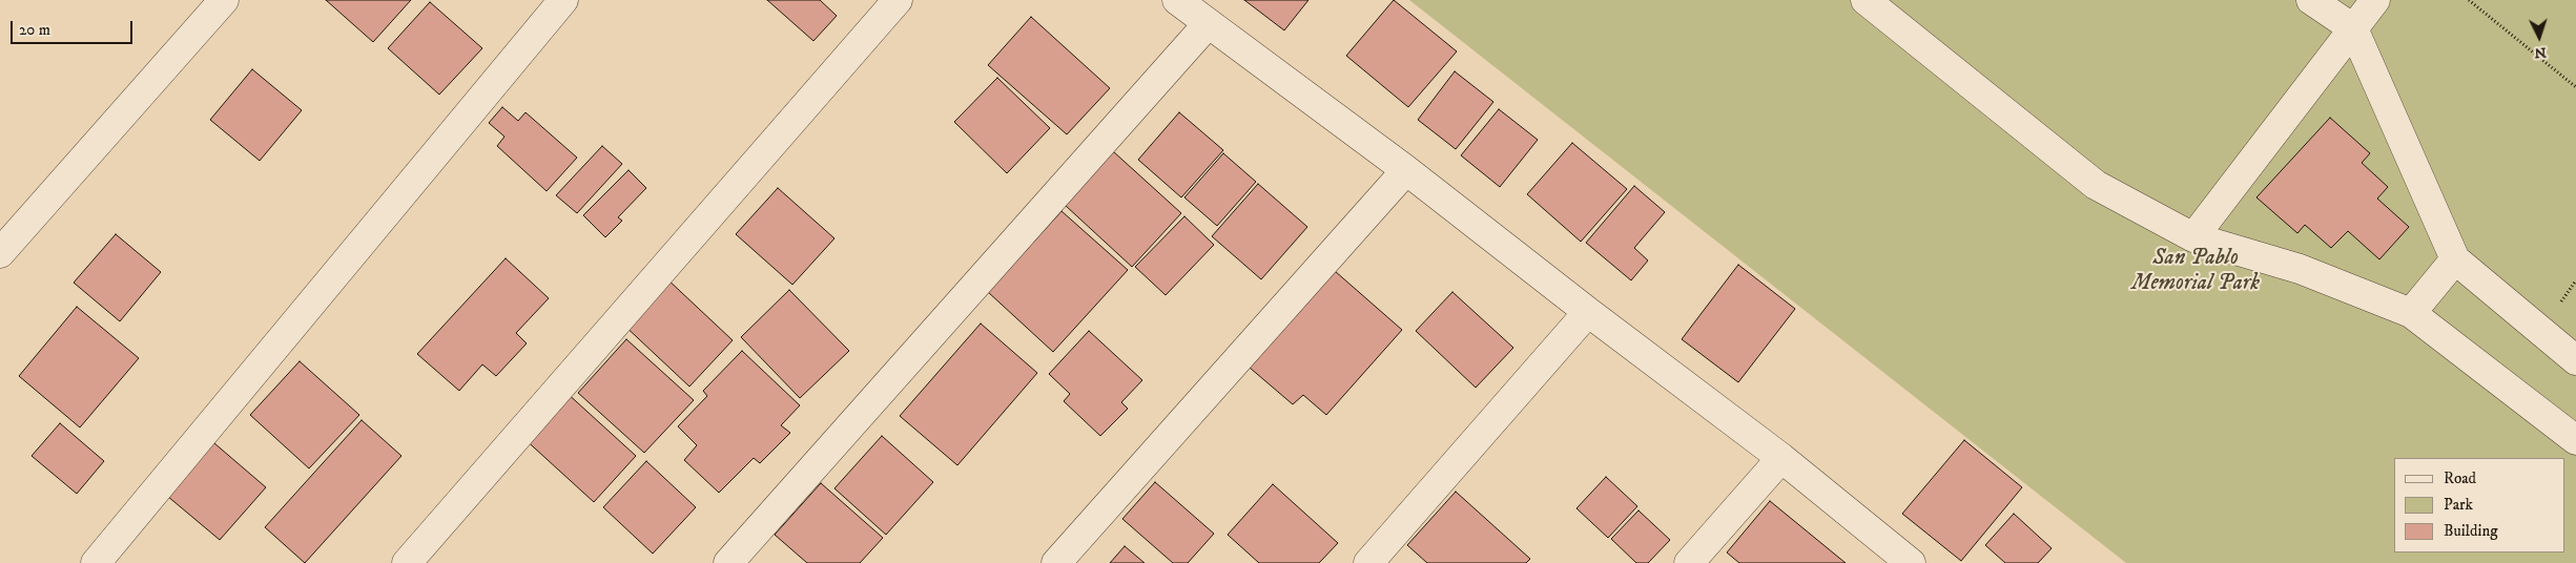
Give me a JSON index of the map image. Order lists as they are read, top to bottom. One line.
{"parks":["San Pablo Memorial Park"],"legend":["Road","Park","Building"],"scale_bar":"20 m","north":"bottom"}
